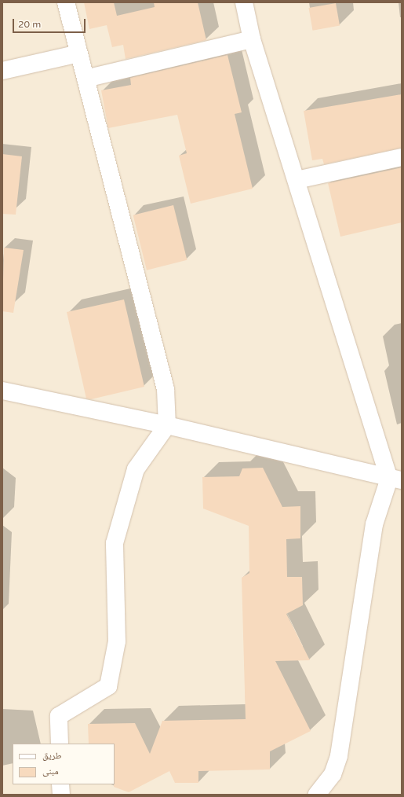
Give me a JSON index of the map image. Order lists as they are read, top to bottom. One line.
{"legend":["طريق","مبنى"],"scale_bar":"20 m"}
